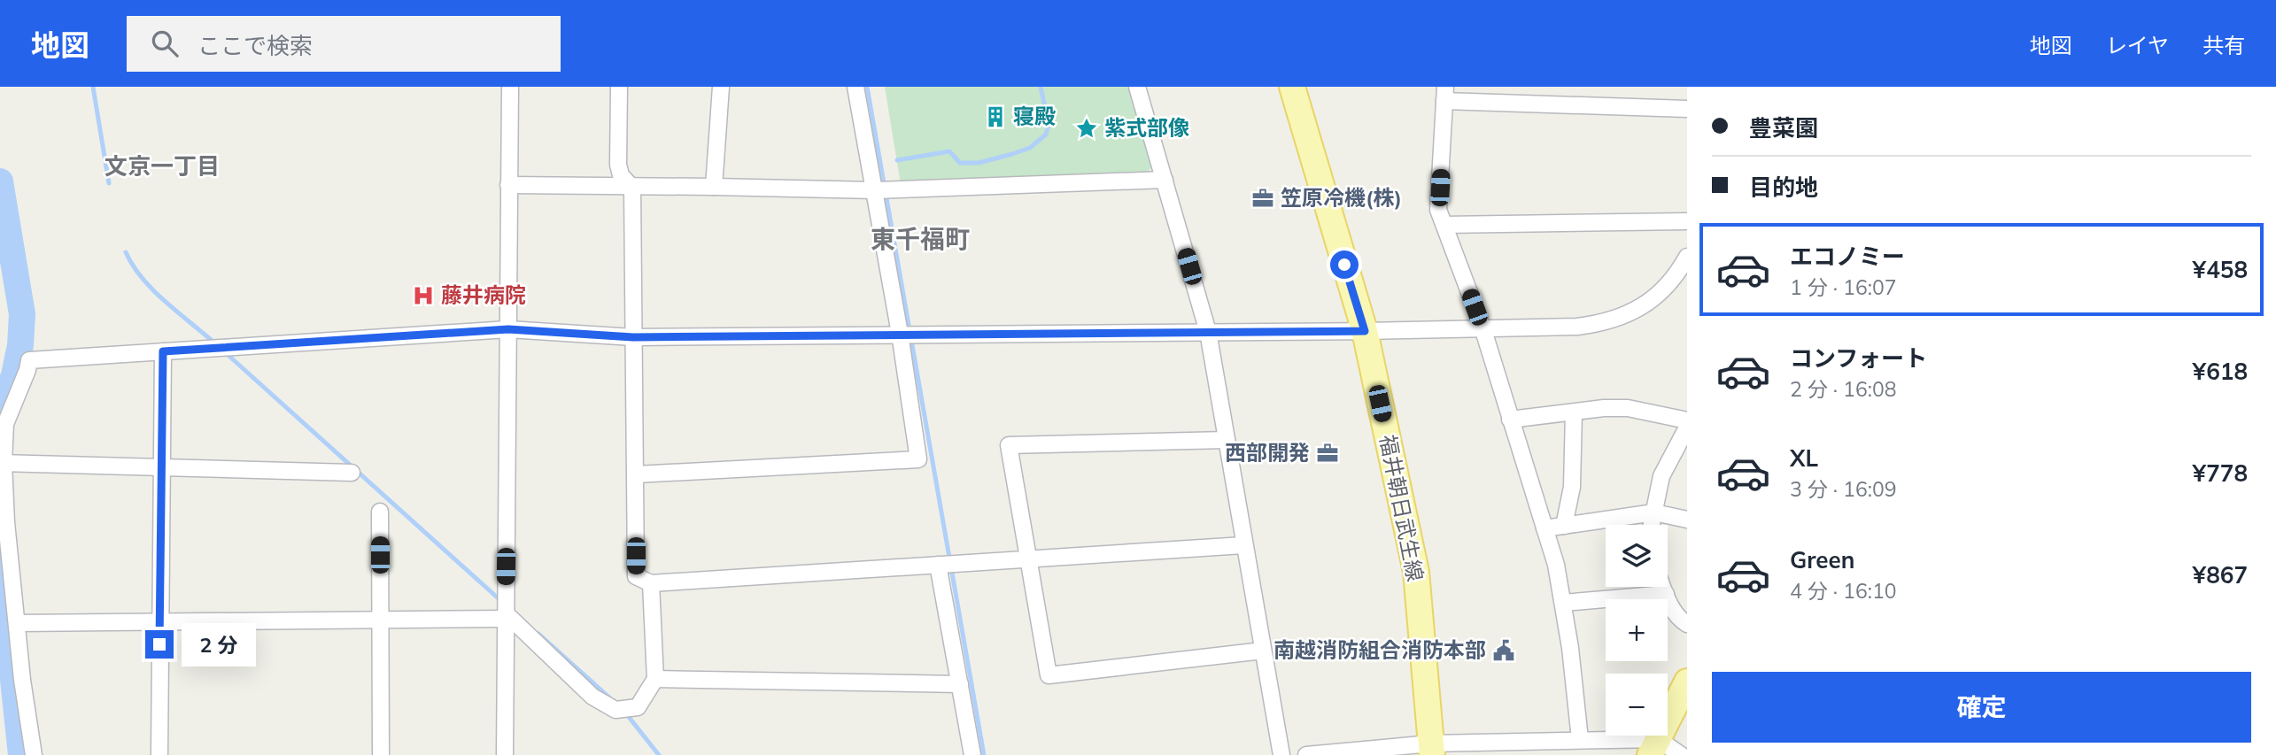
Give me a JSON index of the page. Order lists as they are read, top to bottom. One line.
{"streets":{"main road":["福井朝日武生線"]},"districts":["文京一丁目","東千福町"],"places":{"building":["寝殿"],"place":["紫式部像"],"office":["笠原冷機(株)","西部開発"],"hospital":["藤井病院"],"public building":["南越消防組合消防本部"]},"page":{"header":"地図","search":"ここで検索","nav":["地図","レイヤ","共有"],"banner":["豊菜園","目的地"],"list":[{"name":"エコノミー","note":"1 分 · 16:07","value":"¥458"},{"name":"コンフォート","note":"2 分 · 16:08","value":"¥618"},{"name":"XL","note":"3 分 · 16:09","value":"¥778"},{"name":"Green","note":"4 分 · 16:10","value":"¥867"}],"map_buttons":["+","−"],"bubble":"2 分","buttons":"確定"}}
